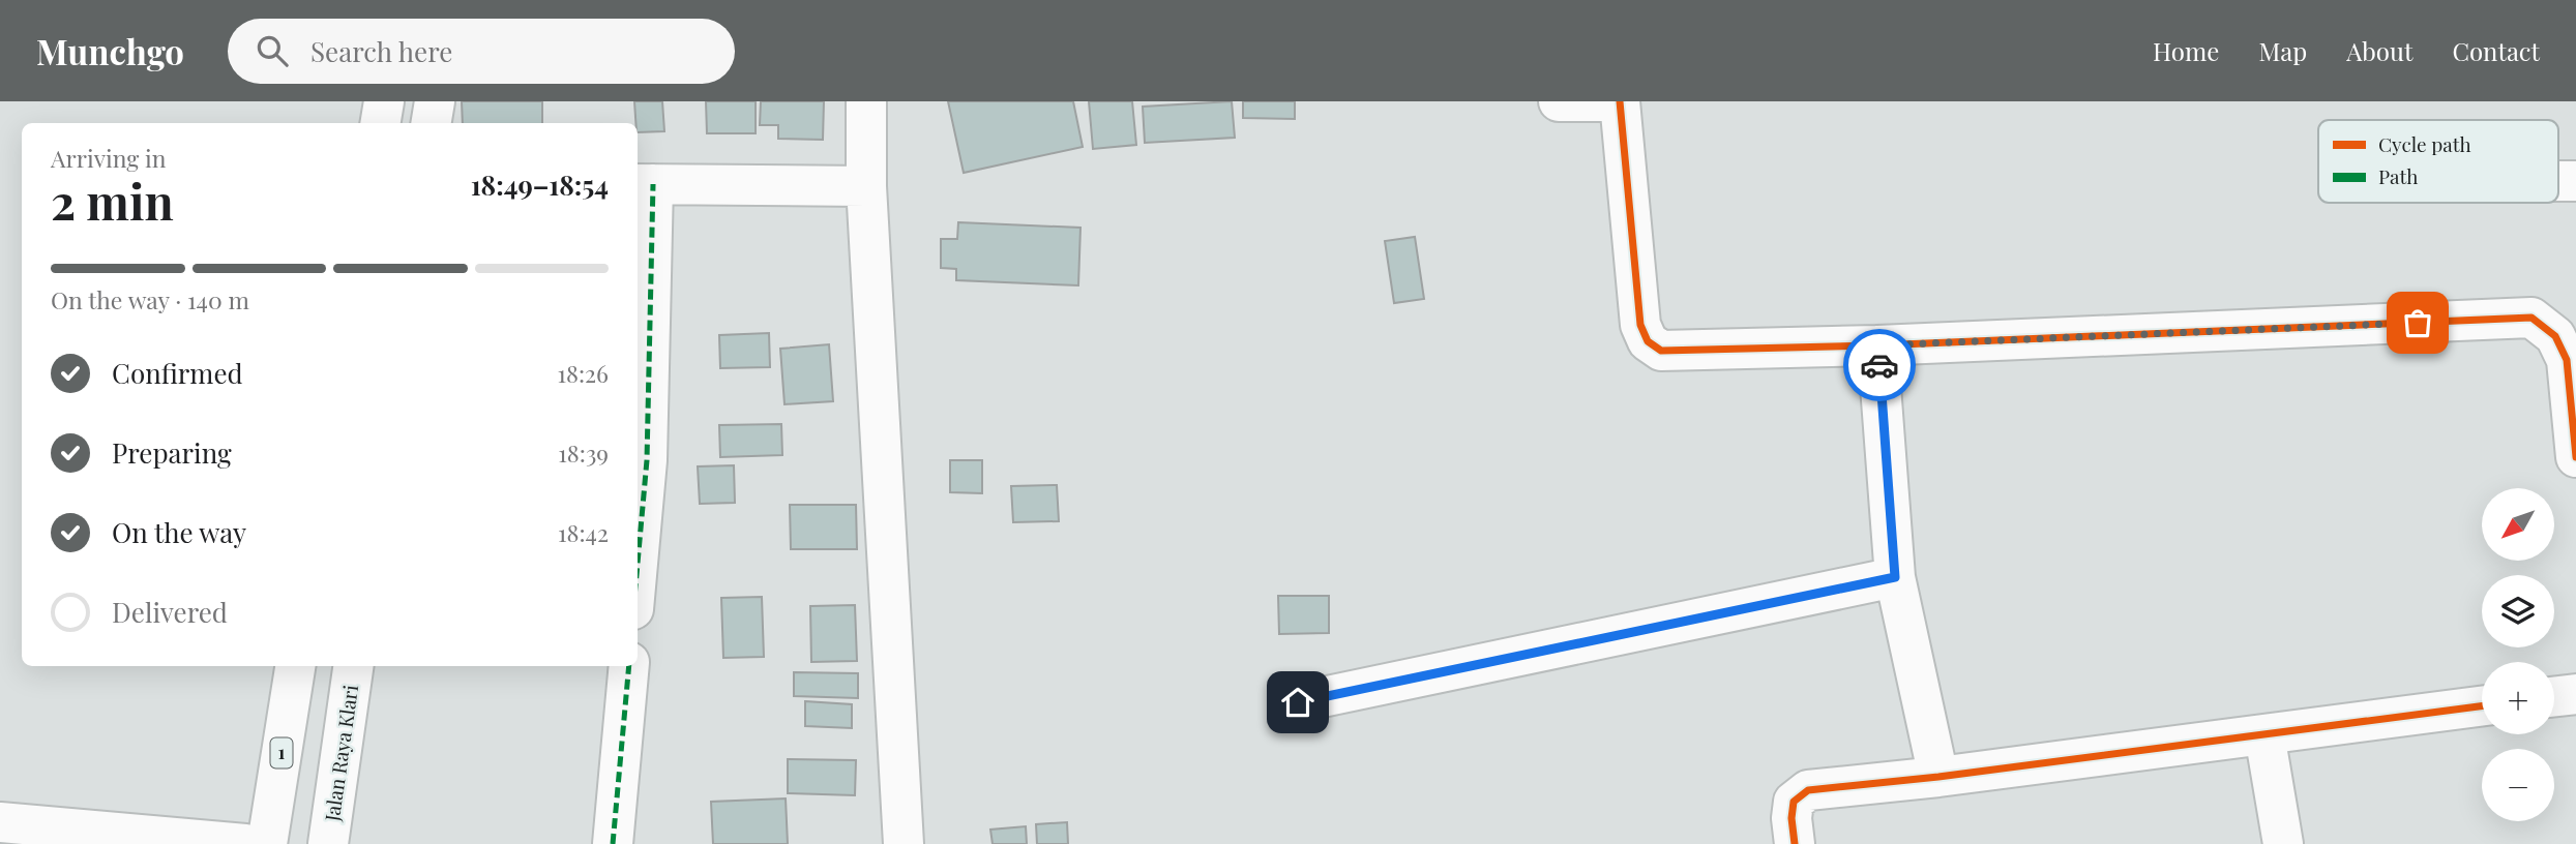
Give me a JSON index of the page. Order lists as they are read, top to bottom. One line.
{"streets":{"main road":["1","Jalan Raya Klari"]},"legend":["Cycle path","Path"],"north":"bottom left","page":{"header":"Munchgo","search":"Search here","nav":["Home","Map","About","Contact"],"heading":["2 min","Arriving in","18:49–18:54"],"bar":"On the way · 140 m","list":[["Confirmed","18:26"],["Preparing","18:39"],["On the way","18:42"],"Delivered"],"map_buttons":["+","−"]}}
